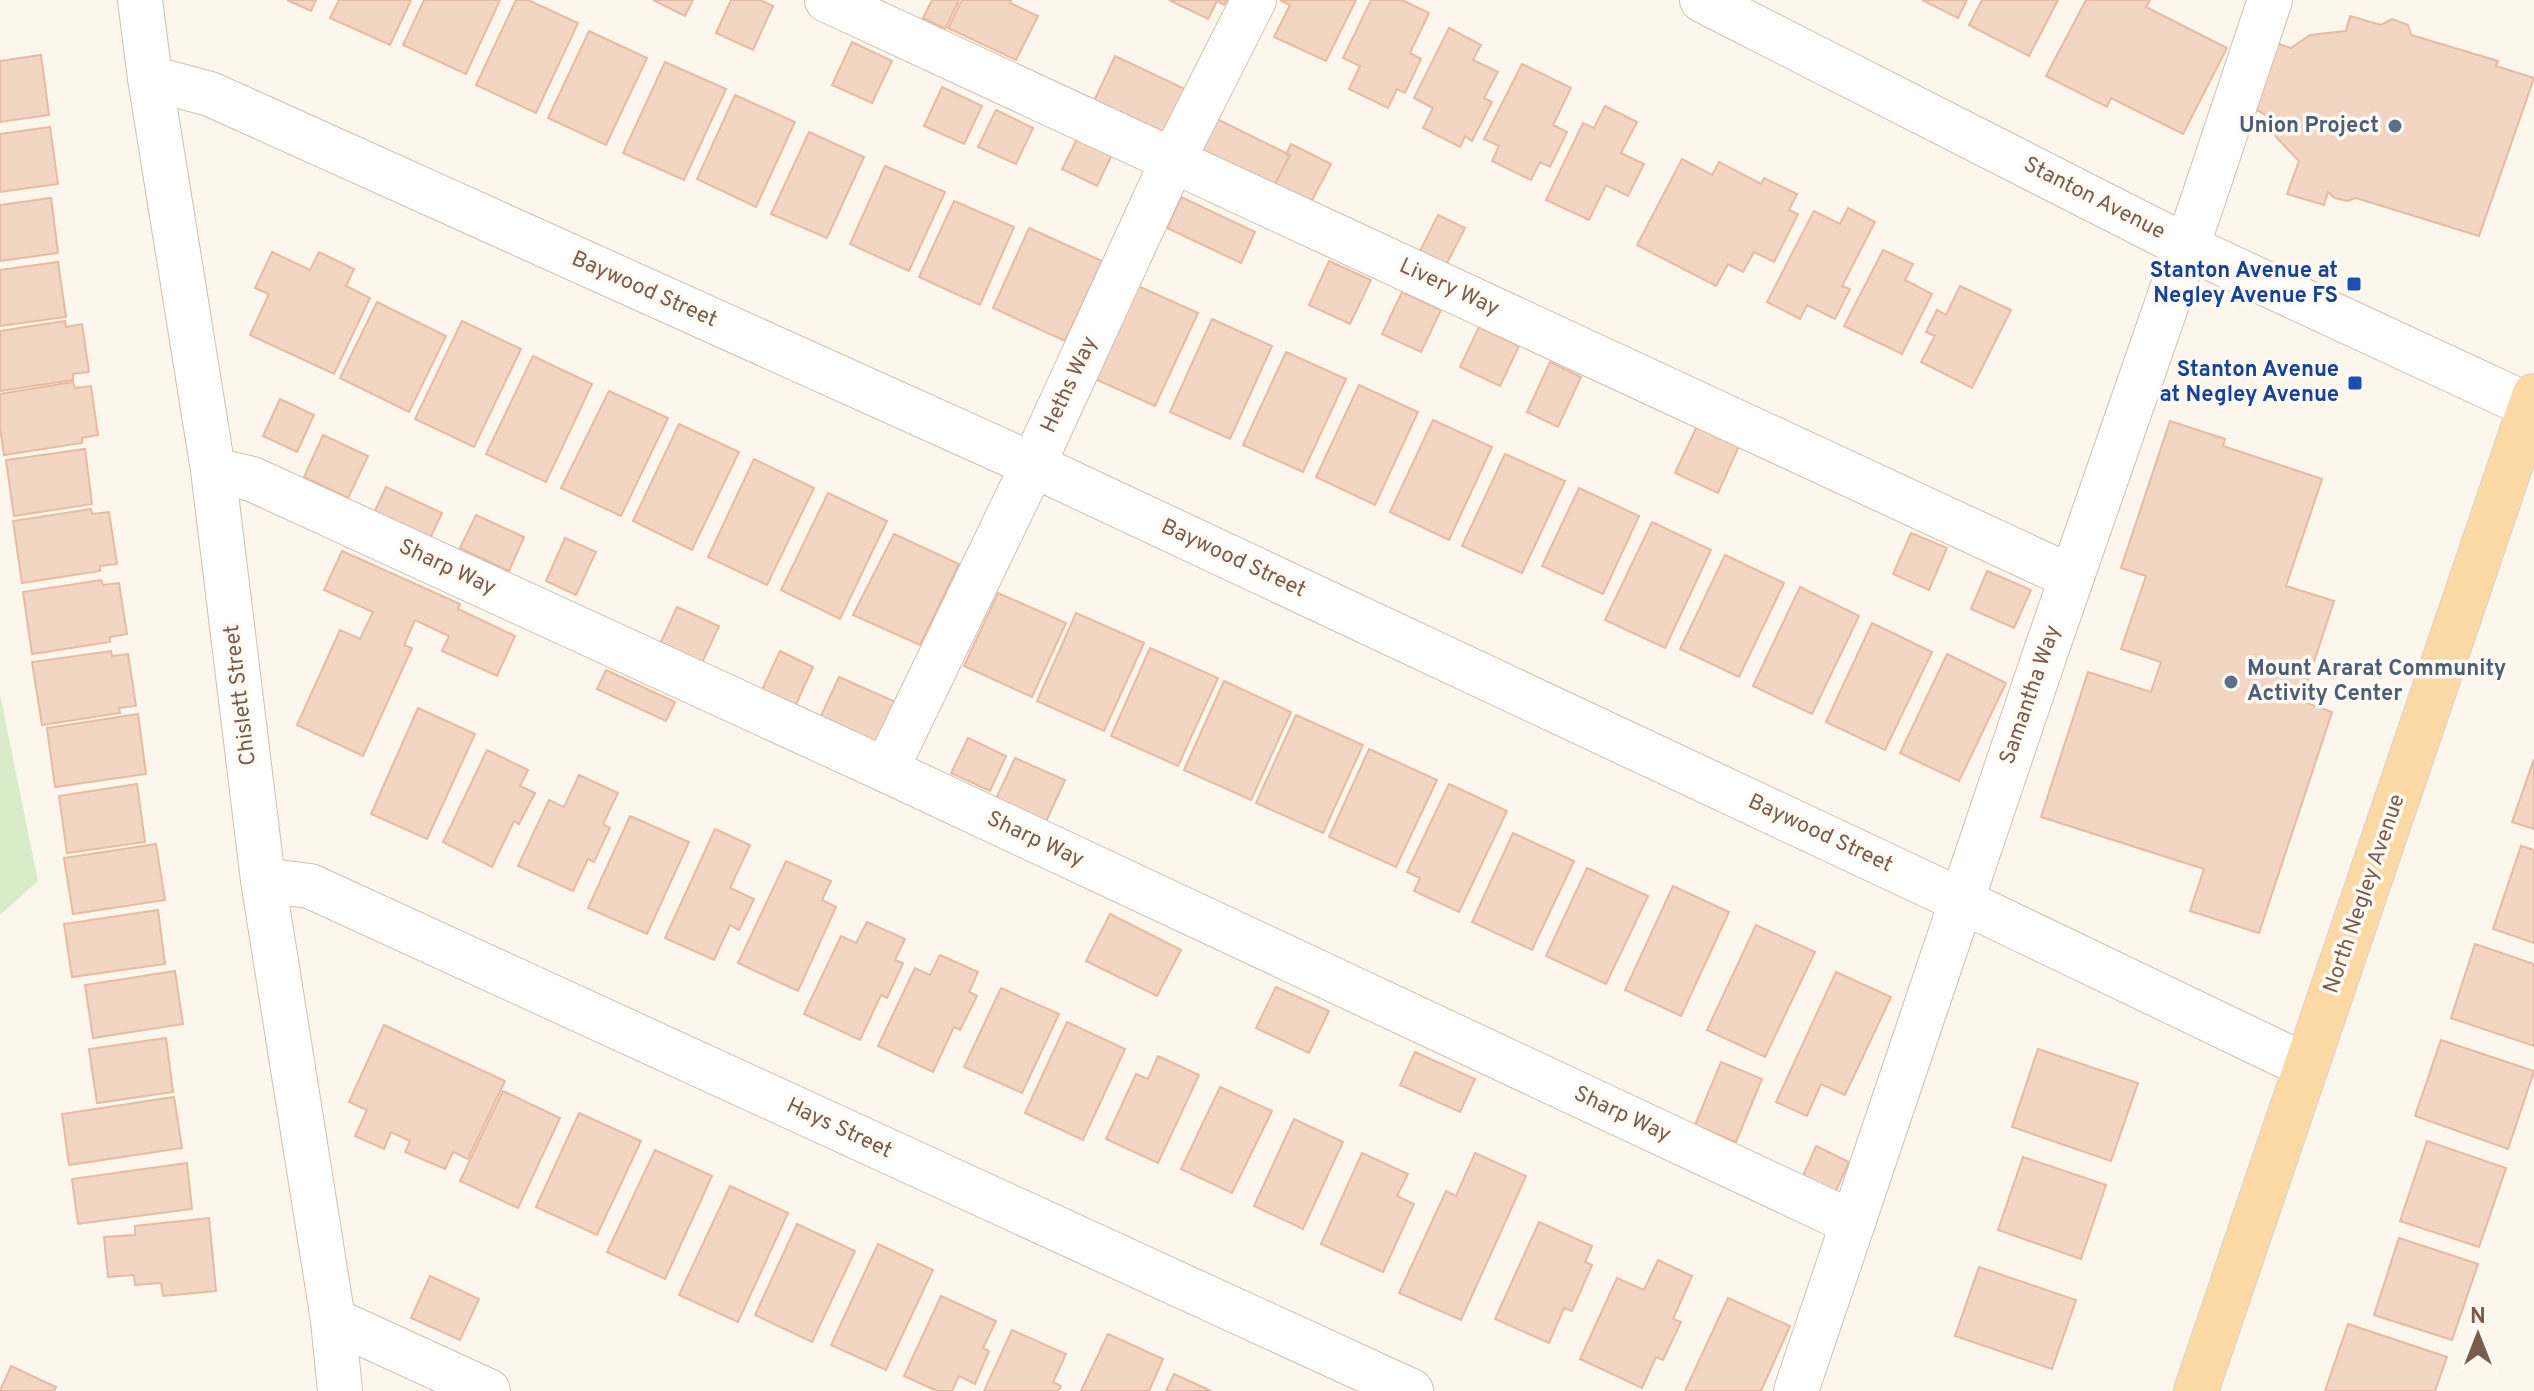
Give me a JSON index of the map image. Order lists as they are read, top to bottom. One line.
{"streets":{"main road":["North Negley Avenue"],"street":["Stanton Avenue","Livery Way","Baywood Street","Heths Way","Sharp Way","Chislett Street","Samantha Way","Hays Street"]},"crossings":[["Stanton Avenue","Samantha Way"],["Stanton Avenue","North Negley Avenue"],["Livery Way","Heths Way"],["Livery Way","Samantha Way"],["Baywood Street","Heths Way"],["Baywood Street","Chislett Street"],["Baywood Street","Samantha Way"],["Baywood Street","North Negley Avenue"],["Heths Way","Sharp Way"],["Sharp Way","Chislett Street"],["Sharp Way","Samantha Way"],["Chislett Street","Hays Street"]],"places":{"other":["Union Project","Mount Ararat Community Activity Center"],"transit":["Stanton Avenue at Negley Avenue FS","Stanton Avenue at Negley Avenue"]},"north":"top"}
